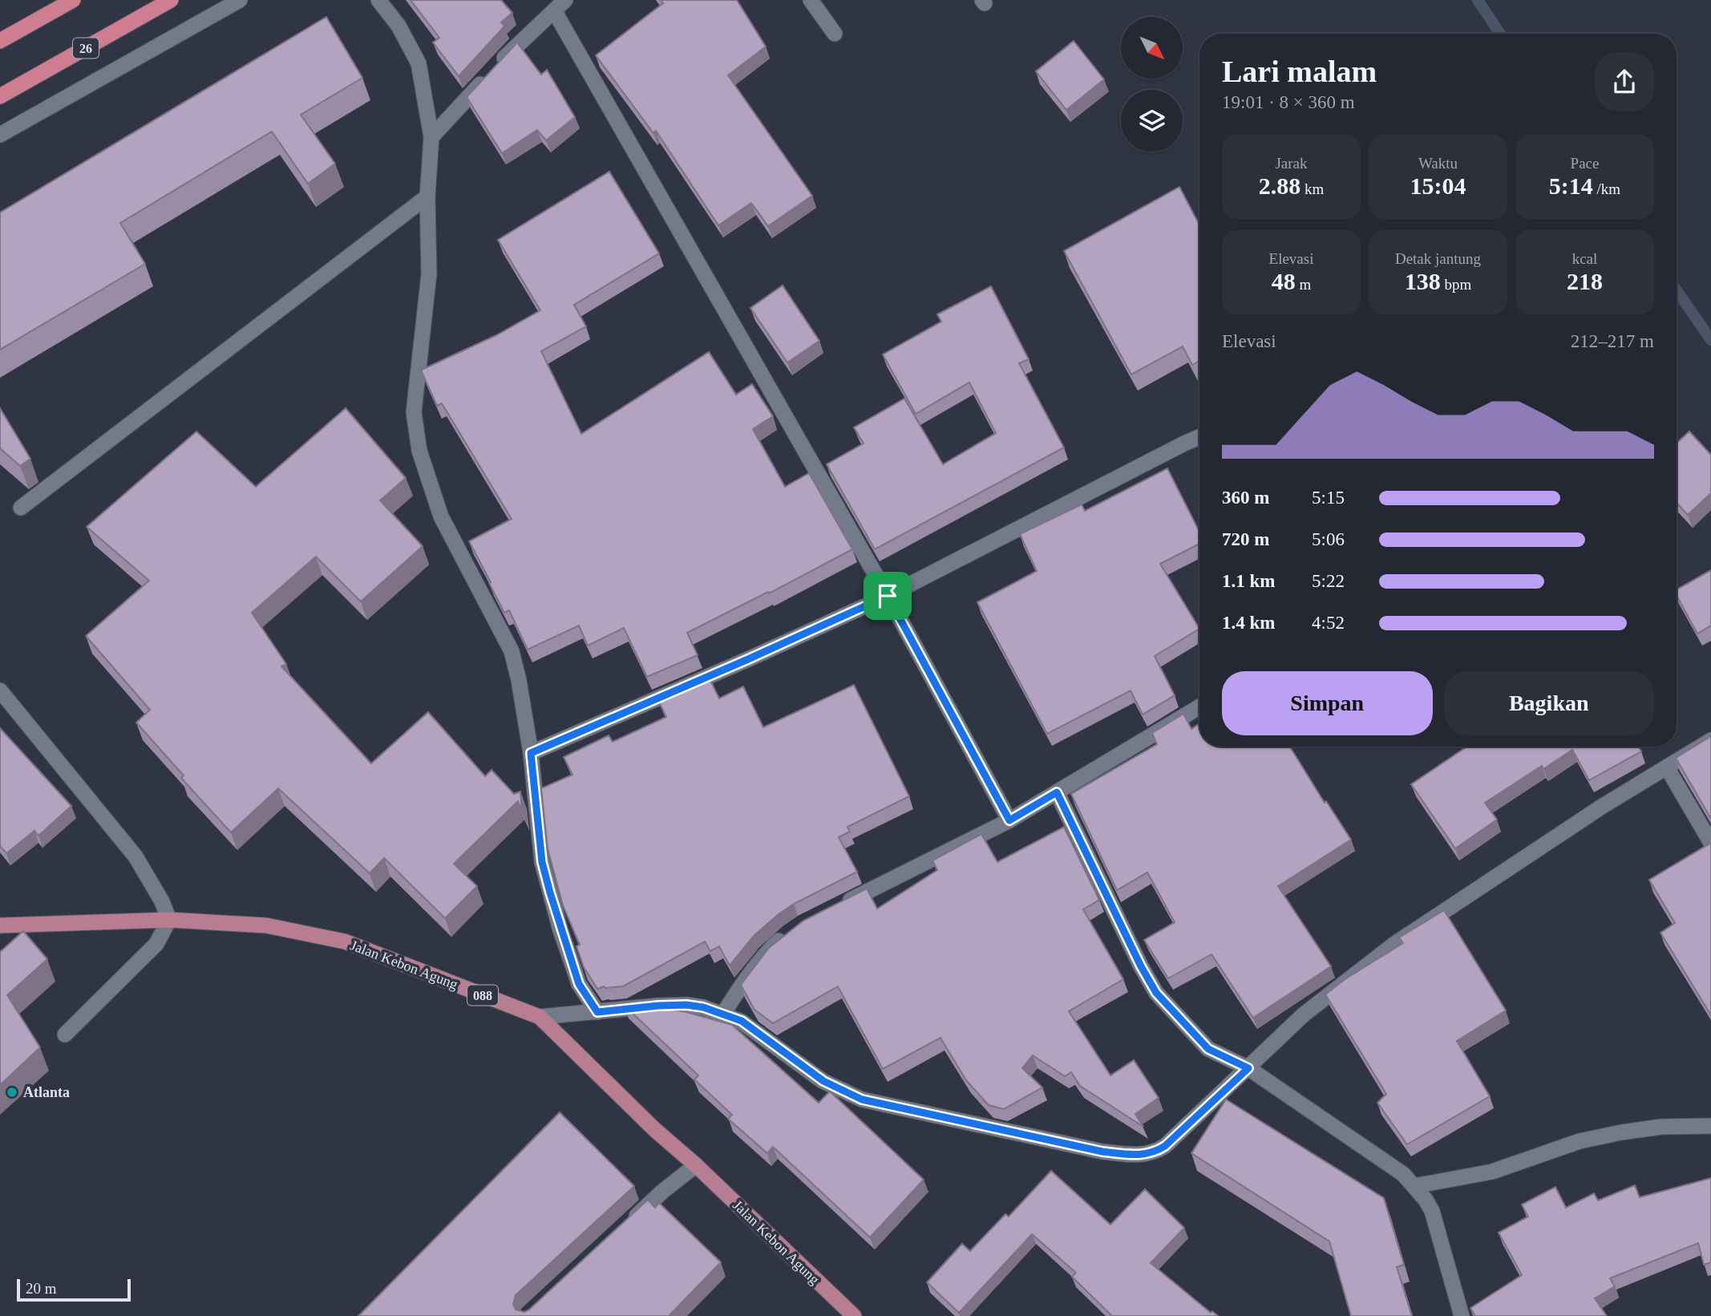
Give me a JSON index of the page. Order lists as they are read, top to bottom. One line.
{"streets":{"highway":["26"],"main road":["Jalan Kebon Agung","088"]},"places":["Atlanta"],"scale_bar":"20 m","north":"bottom right","page":{"heading":["Lari malam","19:01 · 8 × 360 m"],"stats":[["Jarak","2.88 km"],["Waktu","15:04"],["Pace","5:14 /km"],["Elevasi","48 m"],["Detak jantung","138 bpm"],["kcal","218"]],"chart":["Elevasi","212–217 m"],"list":[{"name":"360 m","note":"5:15"},{"name":"720 m","note":"5:06"},{"name":"1.1 km","note":"5:22"},{"name":"1.4 km","note":"4:52"}],"buttons":["Simpan","Bagikan"],"scale":"20 m"}}
